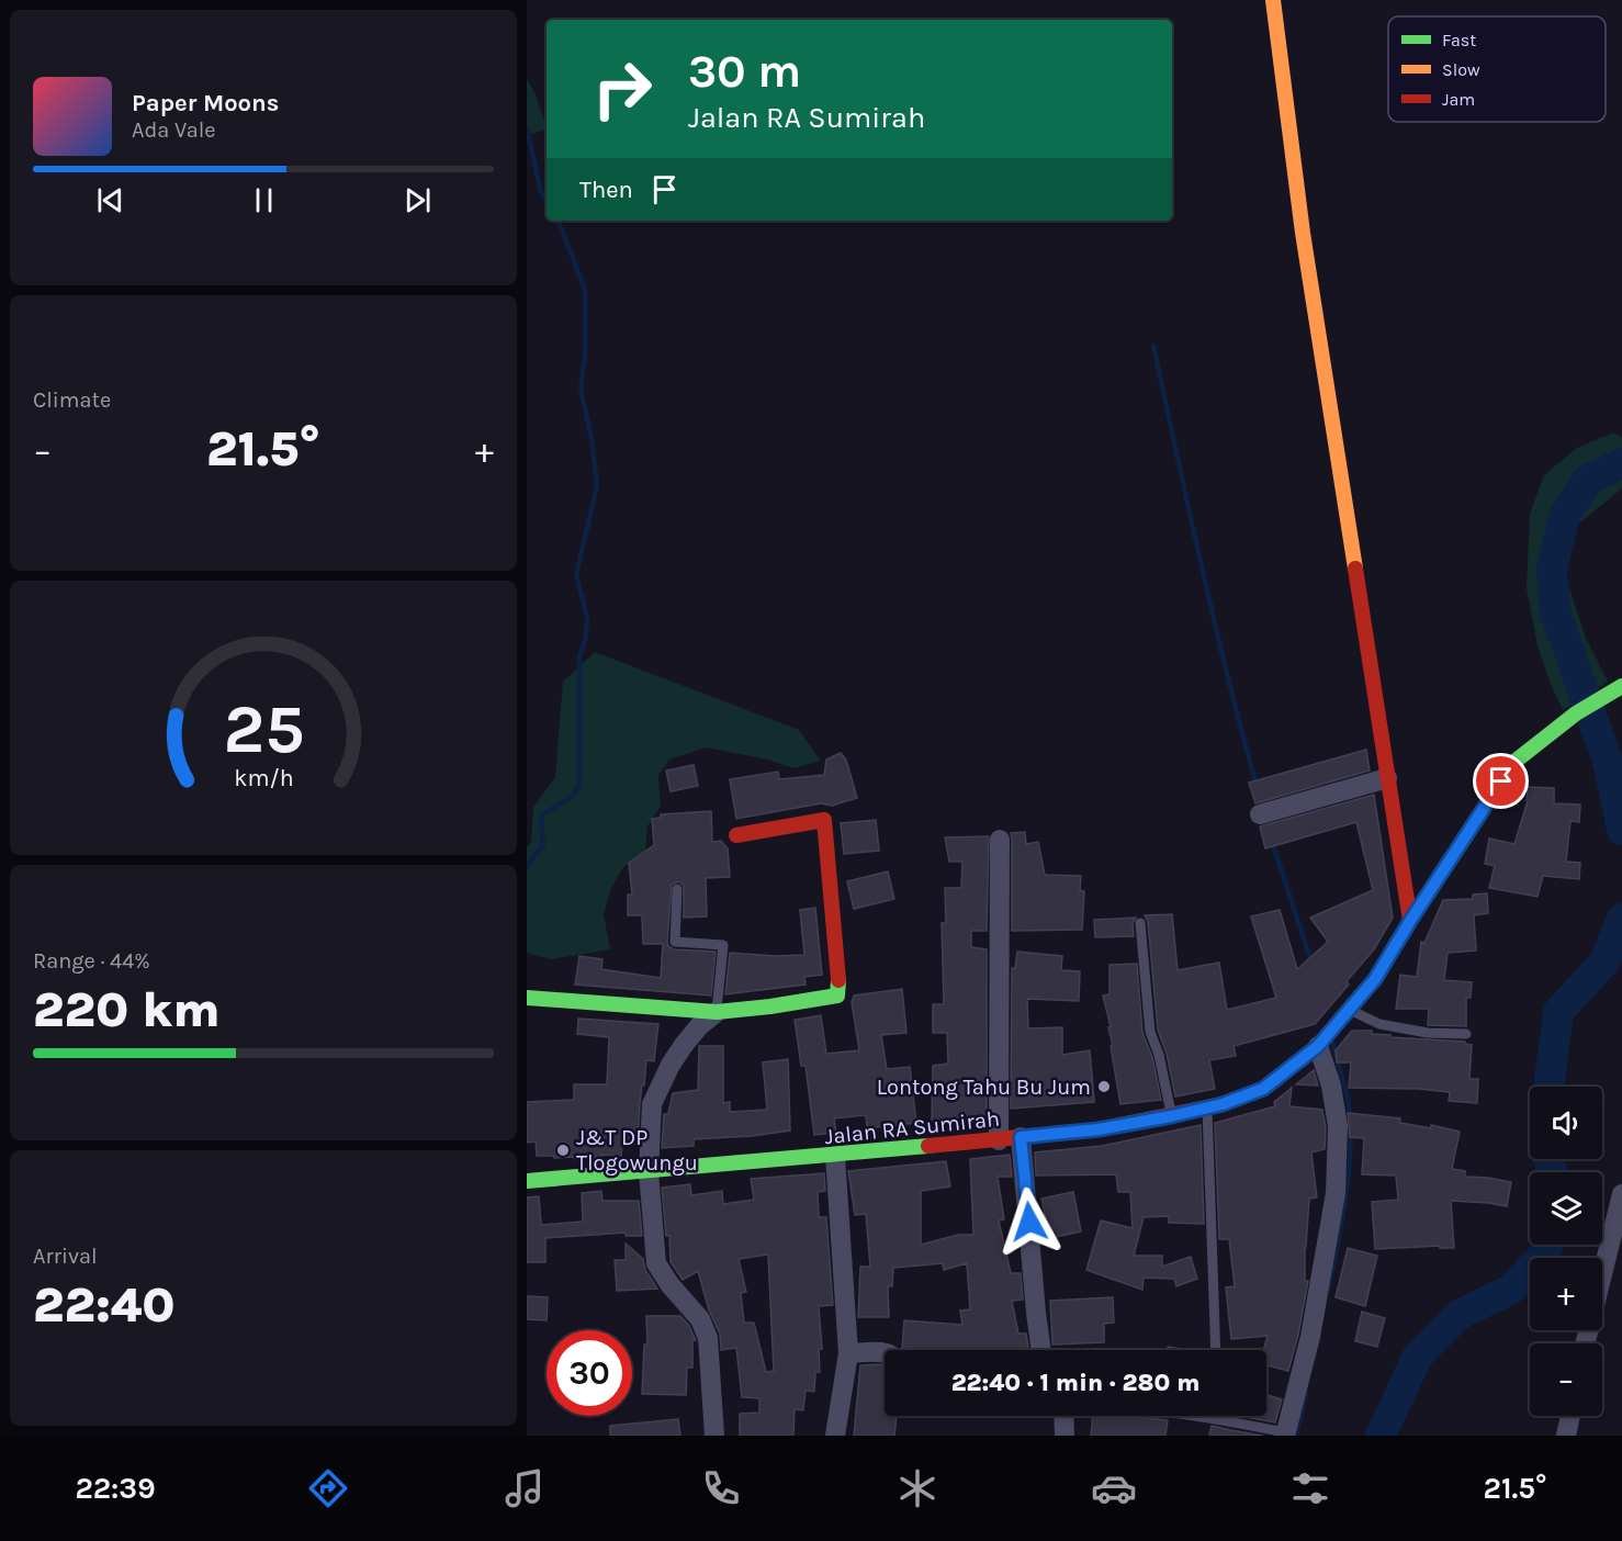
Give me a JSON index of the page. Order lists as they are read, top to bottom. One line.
{"streets":{"street":["Jalan RA Sumirah"]},"places":["Lontong Tahu Bu Jum","J&T DP Tlogowungu"],"legend":["Fast","Slow","Jam"],"page":{"turn":["30 m","Jalan RA Sumirah"],"song":["Paper Moons","Ada Vale"],"then":"Then","tile":["Climate",["Range · 44%","220 km"],["Arrival","22:40"]],"heat":["−","21.5°","+"],"map_buttons":["+","−"],"limit":"30","trip":"22:40 · 1 min · 280 m","tabs":["22:39","21.5°"],"gauge":["25","km/h"]}}
